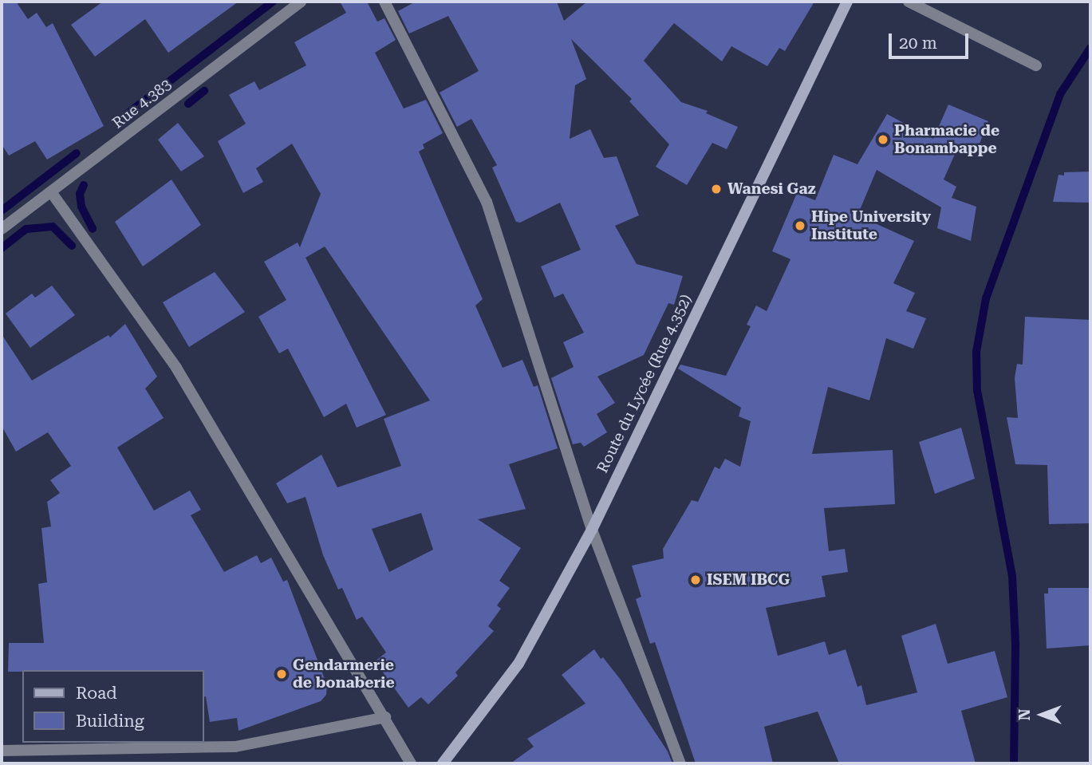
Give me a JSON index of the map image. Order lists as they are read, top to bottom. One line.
{"streets":{"main road":["Route du Lycée (Rue 4.352)"],"street":["Rue 4.383"]},"places":["Pharmacie de Bonambappe","Wanesi Gaz","Hipe University Institute","ISEM IBCG","Gendarmerie de bonaberie"],"legend":["Road","Building"],"scale_bar":"20 m","north":"left"}
